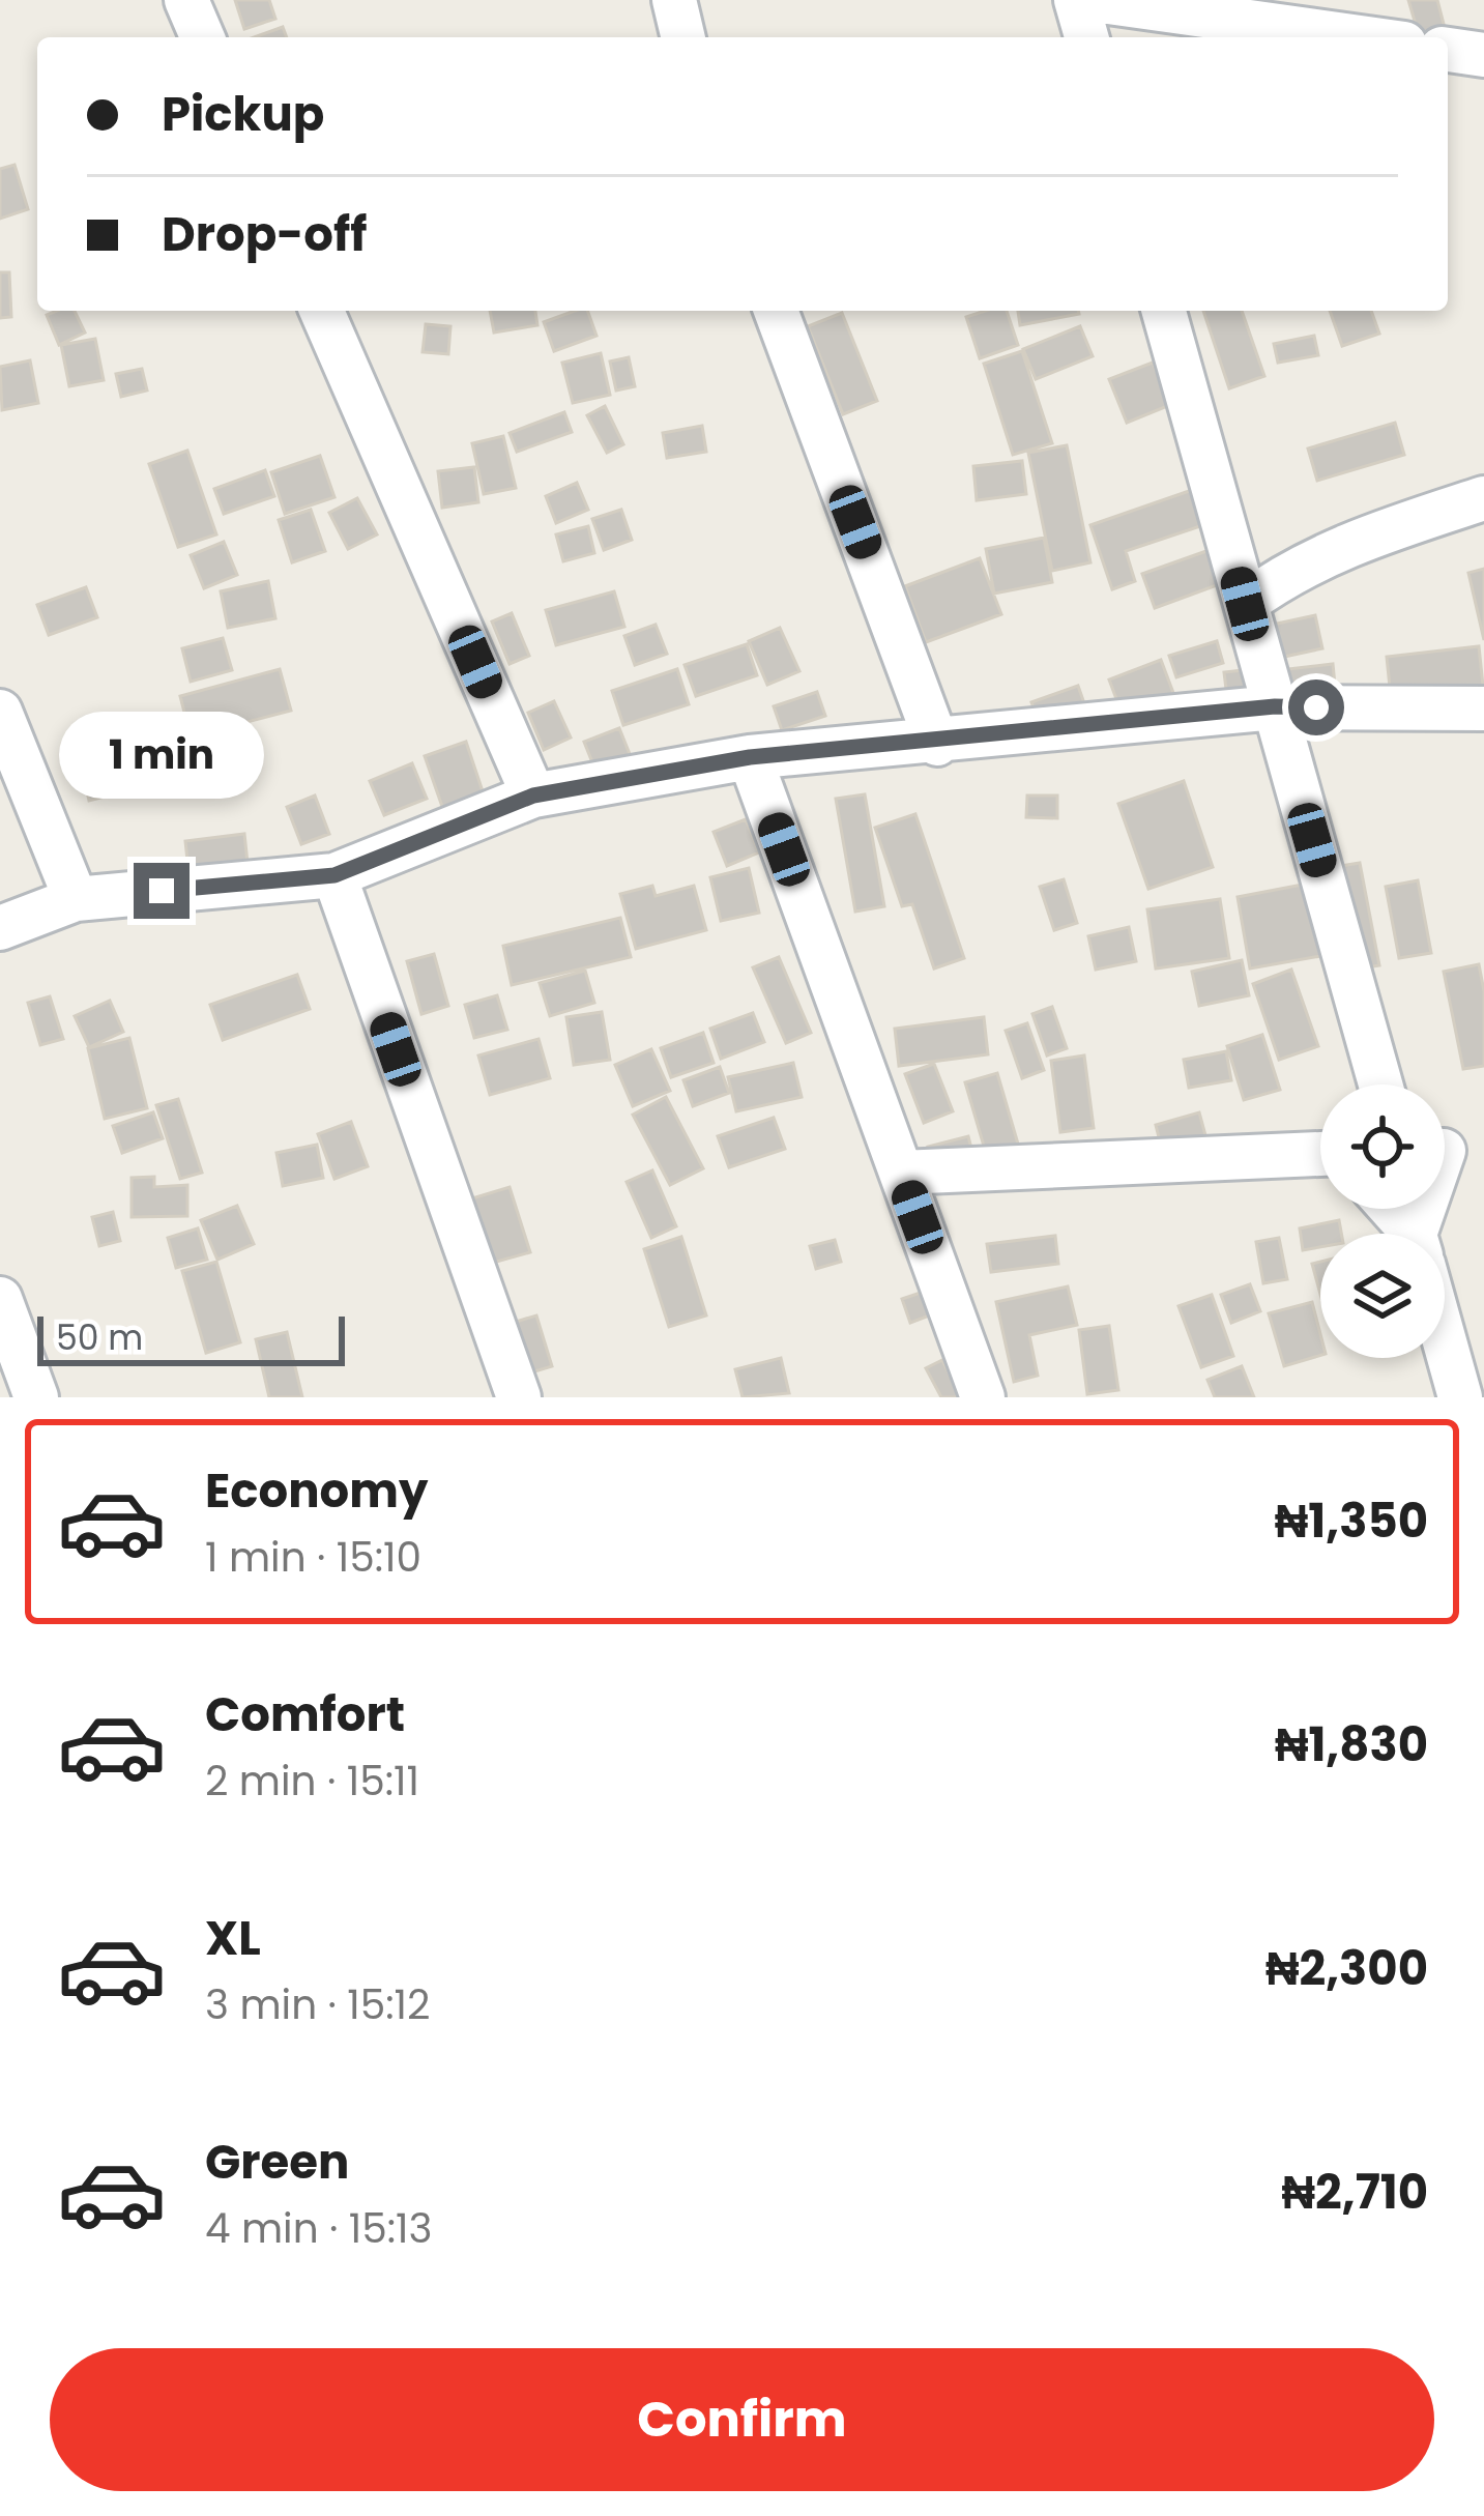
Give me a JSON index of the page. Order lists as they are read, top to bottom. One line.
{"scale_bar":"50 m","page":{"banner":["Pickup","Drop-off"],"bubble":"1 min","scale":"50 m","list":[{"name":"Economy","note":"1 min · 15:10","value":"₦1,350"},{"name":"Comfort","note":"2 min · 15:11","value":"₦1,830"},{"name":"XL","note":"3 min · 15:12","value":"₦2,300"},{"name":"Green","note":"4 min · 15:13","value":"₦2,710"}],"buttons":"Confirm"}}
